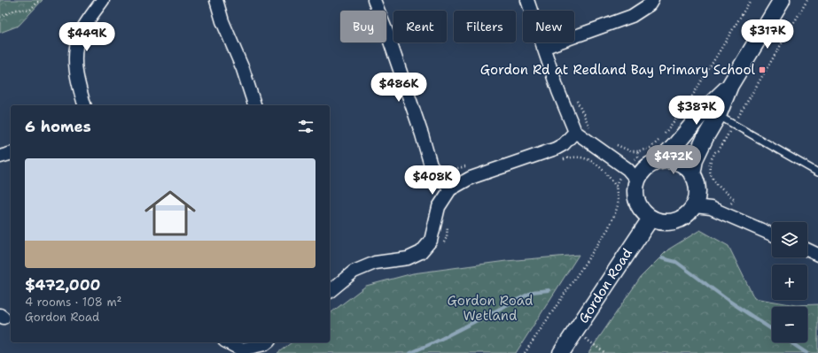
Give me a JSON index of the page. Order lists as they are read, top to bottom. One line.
{"streets":{"street":["Gordon Road"]},"parks":["Gordon Road Wetland"],"places":{"transit":["Gordon Rd at Redland Bay Primary School"]},"page":{"chip":["Buy","Rent","Filters","New"],"price":["$317K","$449K","$486K","$387K","$472K","$408K"],"heading":"6 homes","list":[{"name":"$472,000","note":"4 rooms · 108 m² · Gordon Road"}],"map_buttons":["+","−"]}}
